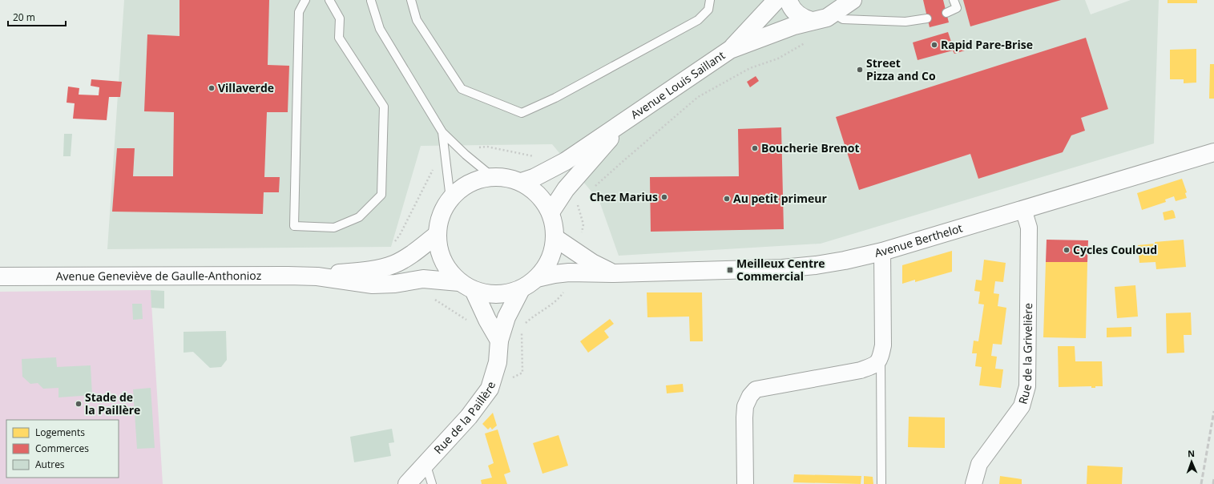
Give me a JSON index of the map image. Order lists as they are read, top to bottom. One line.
{"streets":{"main road":["Avenue Louis Saillant","Avenue Berthelot","Avenue Geneviève de Gaulle-Anthonioz","Rue de la Paillère"],"street":["Rue de la Grivelière"]},"crossings":[["Avenue Berthelot","Rue de la Grivelière"],["Avenue Geneviève de Gaulle-Anthonioz","Rue de la Paillère"]],"places":{"other":["Rapid Pare-Brise","Street Pizza and Co","Villaverde","Boucherie Brenot","Chez Marius","Au petit primeur","Cycles Couloud","Stade de la Paillère"],"transit":["Meilleux Centre Commercial"]},"legend":["Logements","Commerces","Autres"],"scale_bar":"20 m","north":"top"}
